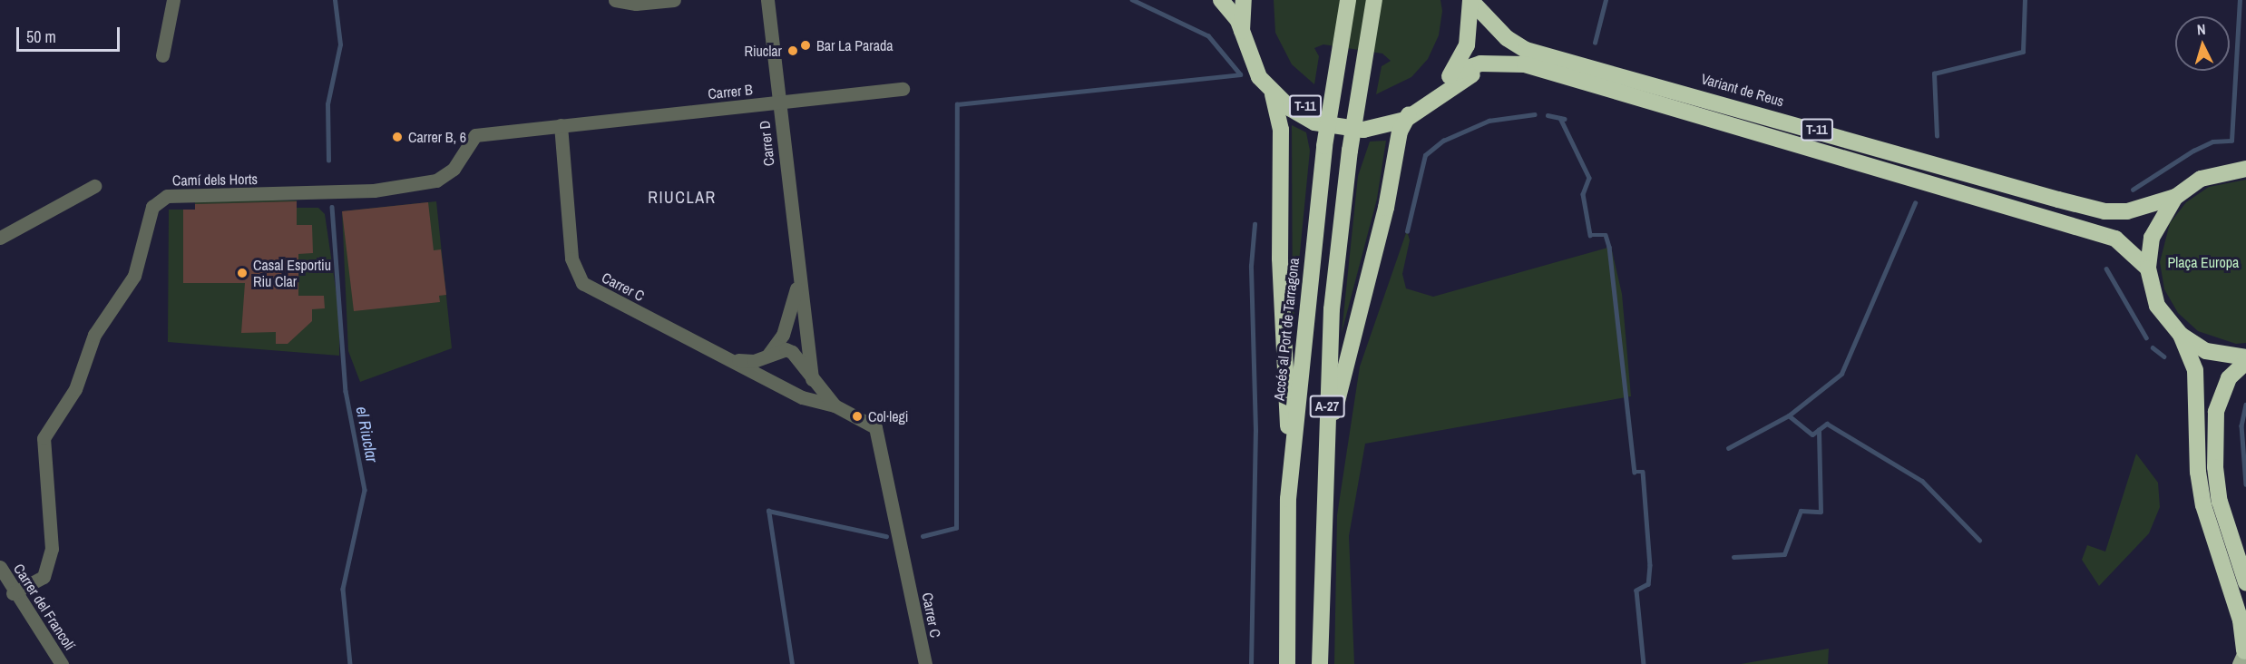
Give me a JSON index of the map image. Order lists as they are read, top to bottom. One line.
{"streets":{"highway":["Variant de Reus","T-11","Accés al Port de Tarragona","A-27"],"street":["Carrer B","Carrer D","Camí dels Horts","Carrer C","Carrer del Francolí"]},"crossings":[["Variant de Reus","T-11"],["Carrer B","Carrer D"],["Carrer B","Camí dels Horts"],["Carrer B","Carrer C"],["Carrer D","Carrer C"],["Camí dels Horts","Carrer C"],["Camí dels Horts","Carrer del Francolí"]],"districts":["RIUCLAR"],"water":["el Riuclar"],"parks":["Plaça Europa"],"places":["Bar La Parada","Riuclar","Carrer B, 6","Casal Esportiu Riu Clar","Col·legi"],"scale_bar":"50 m","north":"top"}
